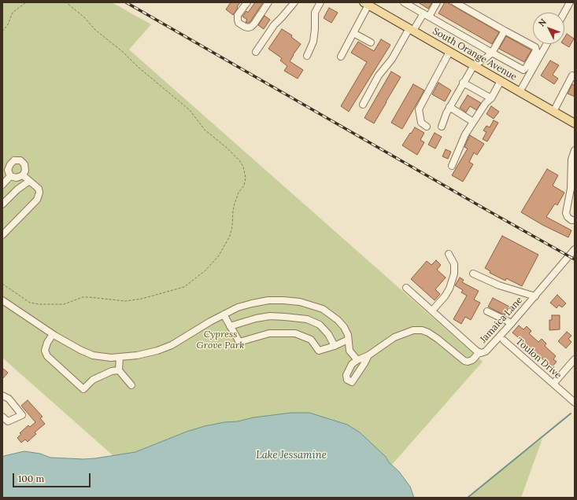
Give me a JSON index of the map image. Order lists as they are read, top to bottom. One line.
{"streets":{"main road":["South Orange Avenue"],"street":["Jamaica Lane","Toulon Drive"]},"water":["Lake Jessamine"],"parks":["Cypress Grove Park"],"scale_bar":"100 m","north":"top left"}
